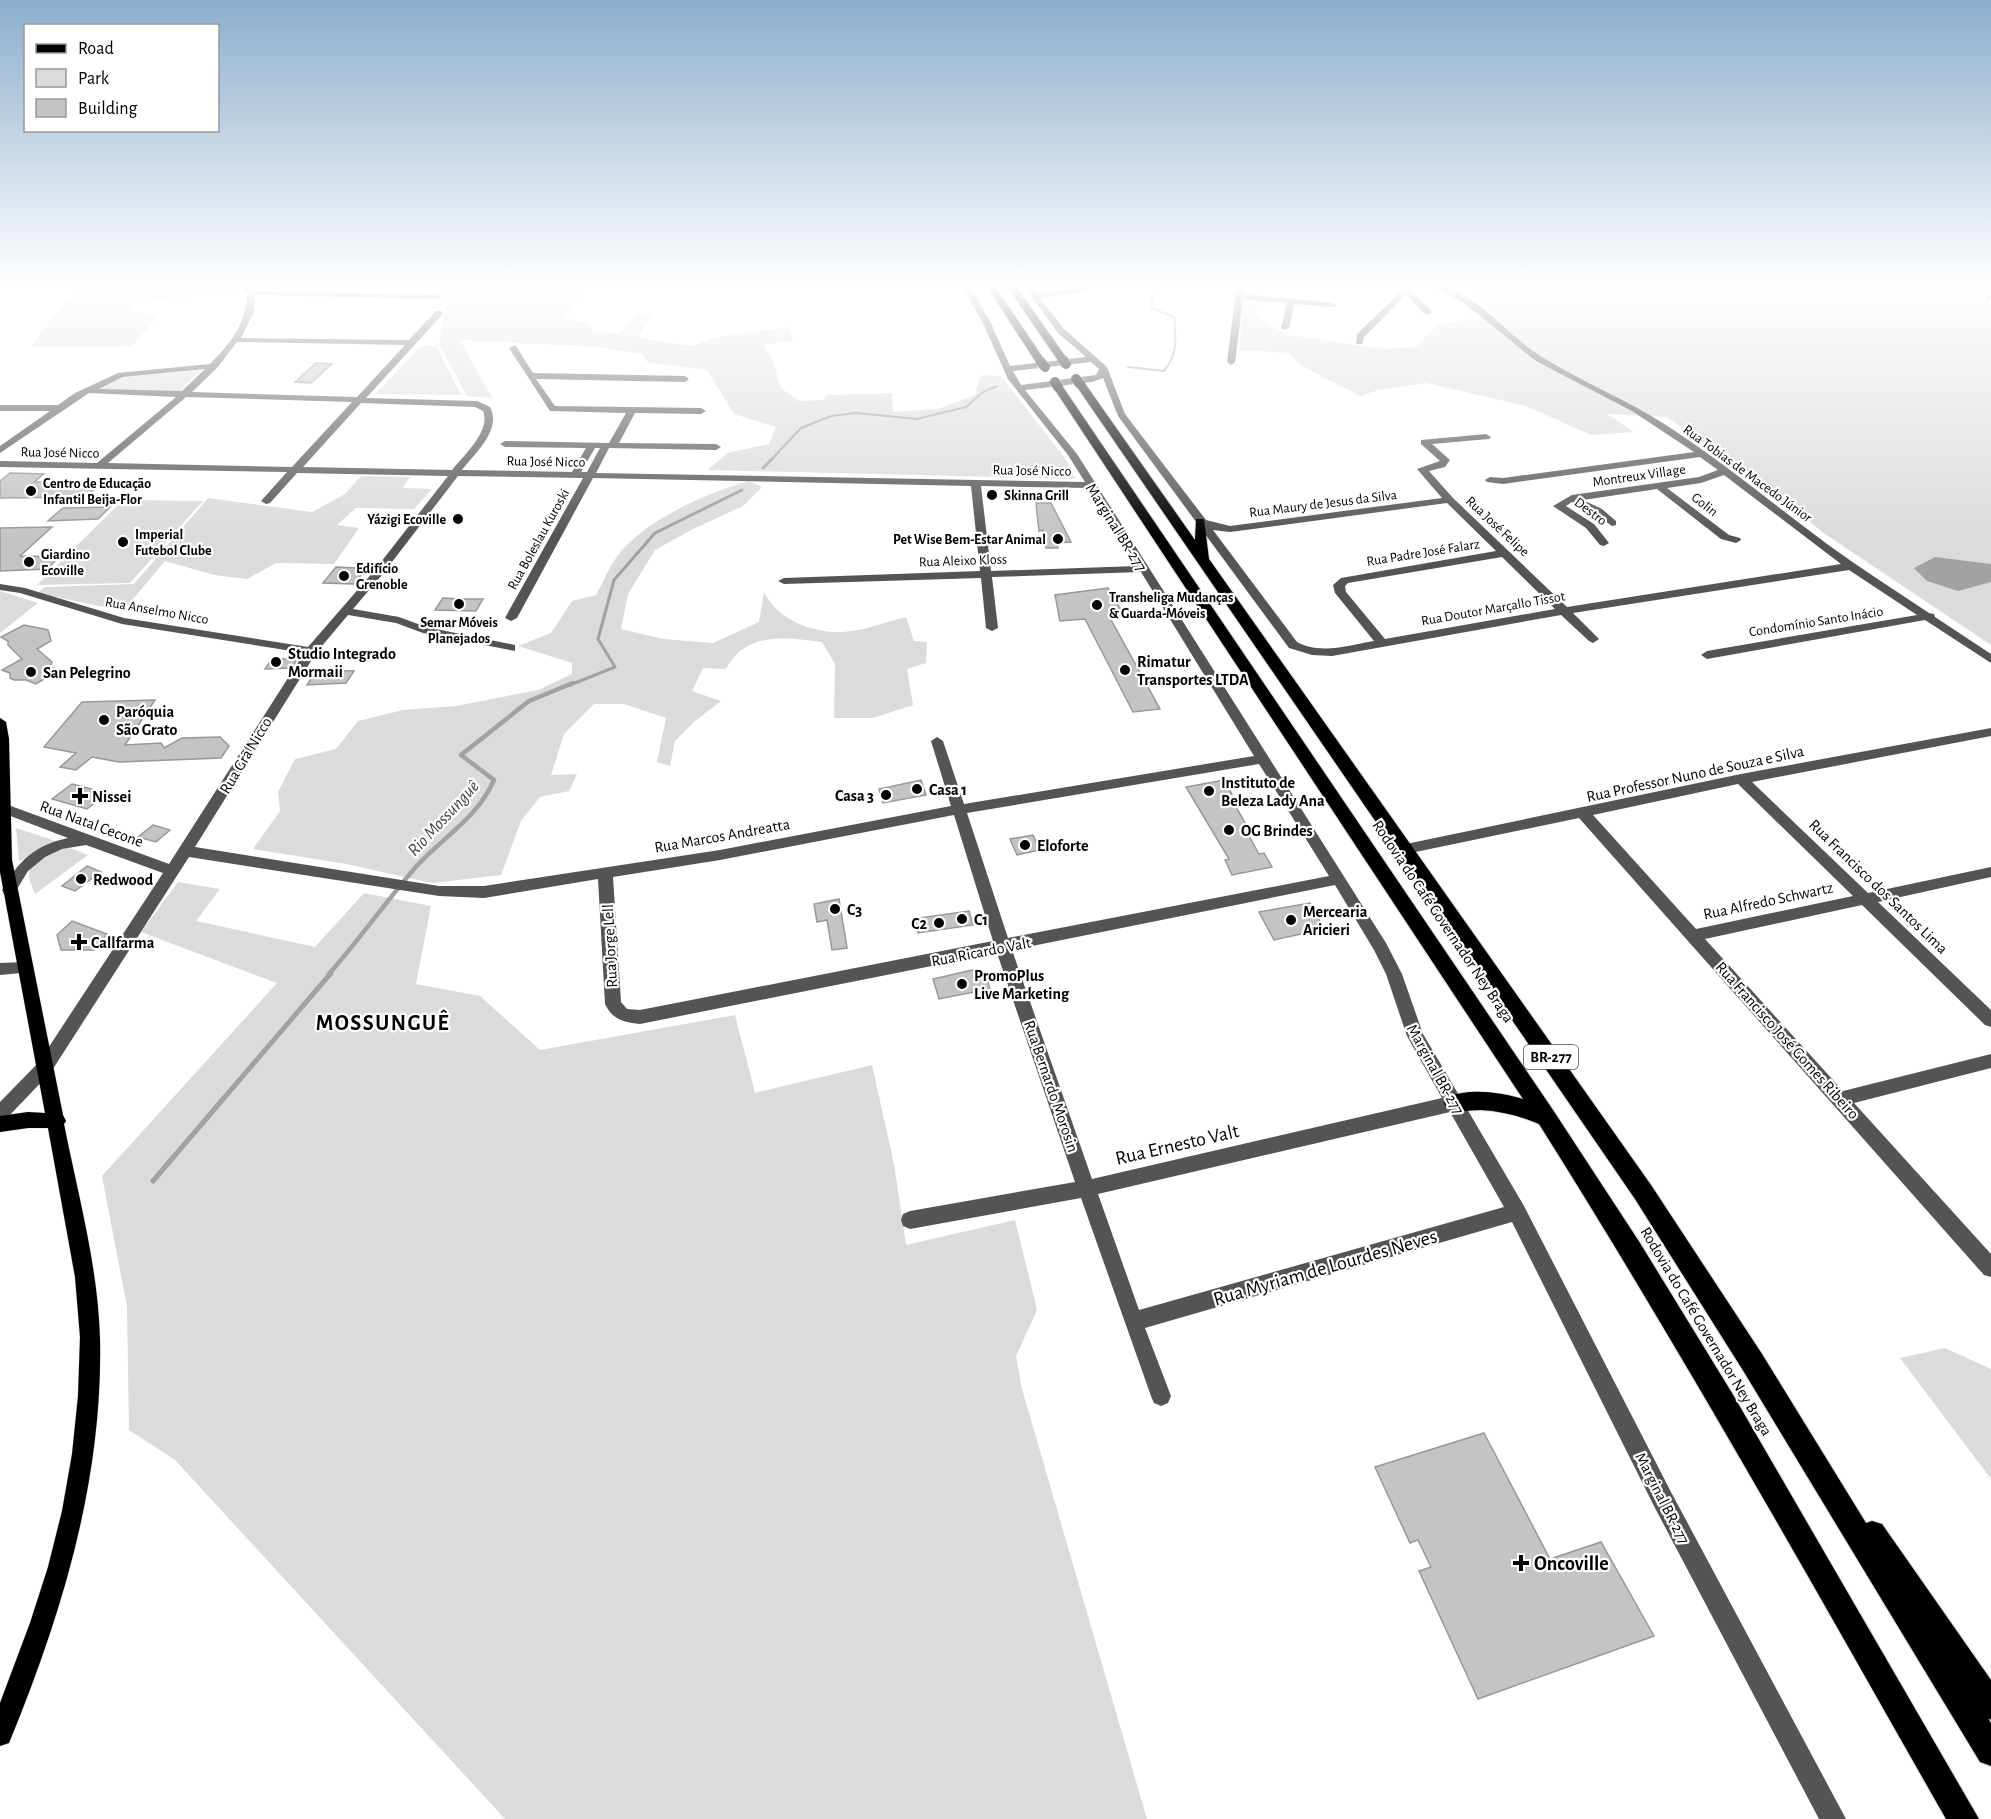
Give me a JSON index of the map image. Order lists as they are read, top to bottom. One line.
{"streets":{"highway":["Rodovia do Café Governador Ney Braga","BR-277"],"street":["Rua José Nicco","Rua Tobias de Macedo Júnior","Montreux Village","Rua Maury de Jesus da Silva","Golin","Destro","Rua José Felipe","Marginal BR-277","Rua Boleslau Kuroski","Rua Padre José Falarz","Rua Aleixo Kloss","Rua Doutor Marçallo Tissot","Rua Anselmo Nicco","Condomínio Santo Inácio","Rua Grã Nicco","Rua Professor Nuno de Souza e Silva","Rua Natal Cecone","Rua Marcos Andreatta","Rua Francisco dos Santos Lima","Rua Alfredo Schwartz","Rua Jorge Lell","Rua Ricardo Valt","Rua Francisco José Gomes Ribeiro","Rua Bernardo Morosin","Rua Ernesto Valt","Rua Myriam de Lourdes Neves"]},"crossings":[["Rua José Nicco","Marginal BR-277"],["Rua José Nicco","Rua Boleslau Kuroski"],["Rua José Nicco","Rua Grã Nicco"],["Rua Tobias de Macedo Júnior","Montreux Village"],["Rua Tobias de Macedo Júnior","Rua Doutor Marçallo Tissot"],["Rua Tobias de Macedo Júnior","Condomínio Santo Inácio"],["Montreux Village","Golin"],["Montreux Village","Destro"],["Rua Maury de Jesus da Silva","Rua José Felipe"],["Rua Maury de Jesus da Silva","Rua Doutor Marçallo Tissot"],["Rua José Felipe","Rua Padre José Falarz"],["Rua José Felipe","Rua Doutor Marçallo Tissot"],["Marginal BR-277","Rua Aleixo Kloss"],["Marginal BR-277","Rua Marcos Andreatta"],["Marginal BR-277","Rua Ricardo Valt"],["Marginal BR-277","Rua Ernesto Valt"],["Marginal BR-277","Rua Myriam de Lourdes Neves"],["Rua Padre José Falarz","Rua Doutor Marçallo Tissot"],["Rua Anselmo Nicco","Rua Grã Nicco"],["Rua Grã Nicco","Rua Natal Cecone"],["Rua Grã Nicco","Rua Marcos Andreatta"],["Rua Professor Nuno de Souza e Silva","Rua Francisco dos Santos Lima"],["Rua Professor Nuno de Souza e Silva","Rodovia do Café Governador Ney Braga"],["Rua Professor Nuno de Souza e Silva","Rua Francisco José Gomes Ribeiro"],["Rua Marcos Andreatta","Rua Jorge Lell"],["Rua Marcos Andreatta","Rua Bernardo Morosin"],["Rua Francisco dos Santos Lima","Rua Alfredo Schwartz"],["Rua Alfredo Schwartz","Rua Francisco José Gomes Ribeiro"],["Rua Jorge Lell","Rua Ricardo Valt"],["Rua Ricardo Valt","Rua Bernardo Morosin"],["Rua Bernardo Morosin","Rua Ernesto Valt"],["Rua Bernardo Morosin","Rua Myriam de Lourdes Neves"]],"districts":["MOSSUNGUÊ"],"water":["Rio Mossunguê"],"places":{"other":["Centro de Educação Infantil Beija-Flor","Skinna Grill","Yázigi Ecoville","Pet Wise Bem-Estar Animal","Imperial Futebol Clube","Giardino Ecoville","Edifício Grenoble","Semar Móveis Planejados","Transheliga Mudanças & Guarda-Móveis","Studio Integrado Mormaii","Rimatur Transportes LTDA","San Pelegrino","Paróquia São Grato","Casa 1","Instituto de Beleza Lady Ana","Casa 3","OG Brindes","Eloforte","Redwood","C3","C1","Mercearia Aricieri","C2","PromoPlus Live Marketing"],"health":["Nissei","Callfarma","Oncoville"]},"legend":["Road","Park","Building"]}
